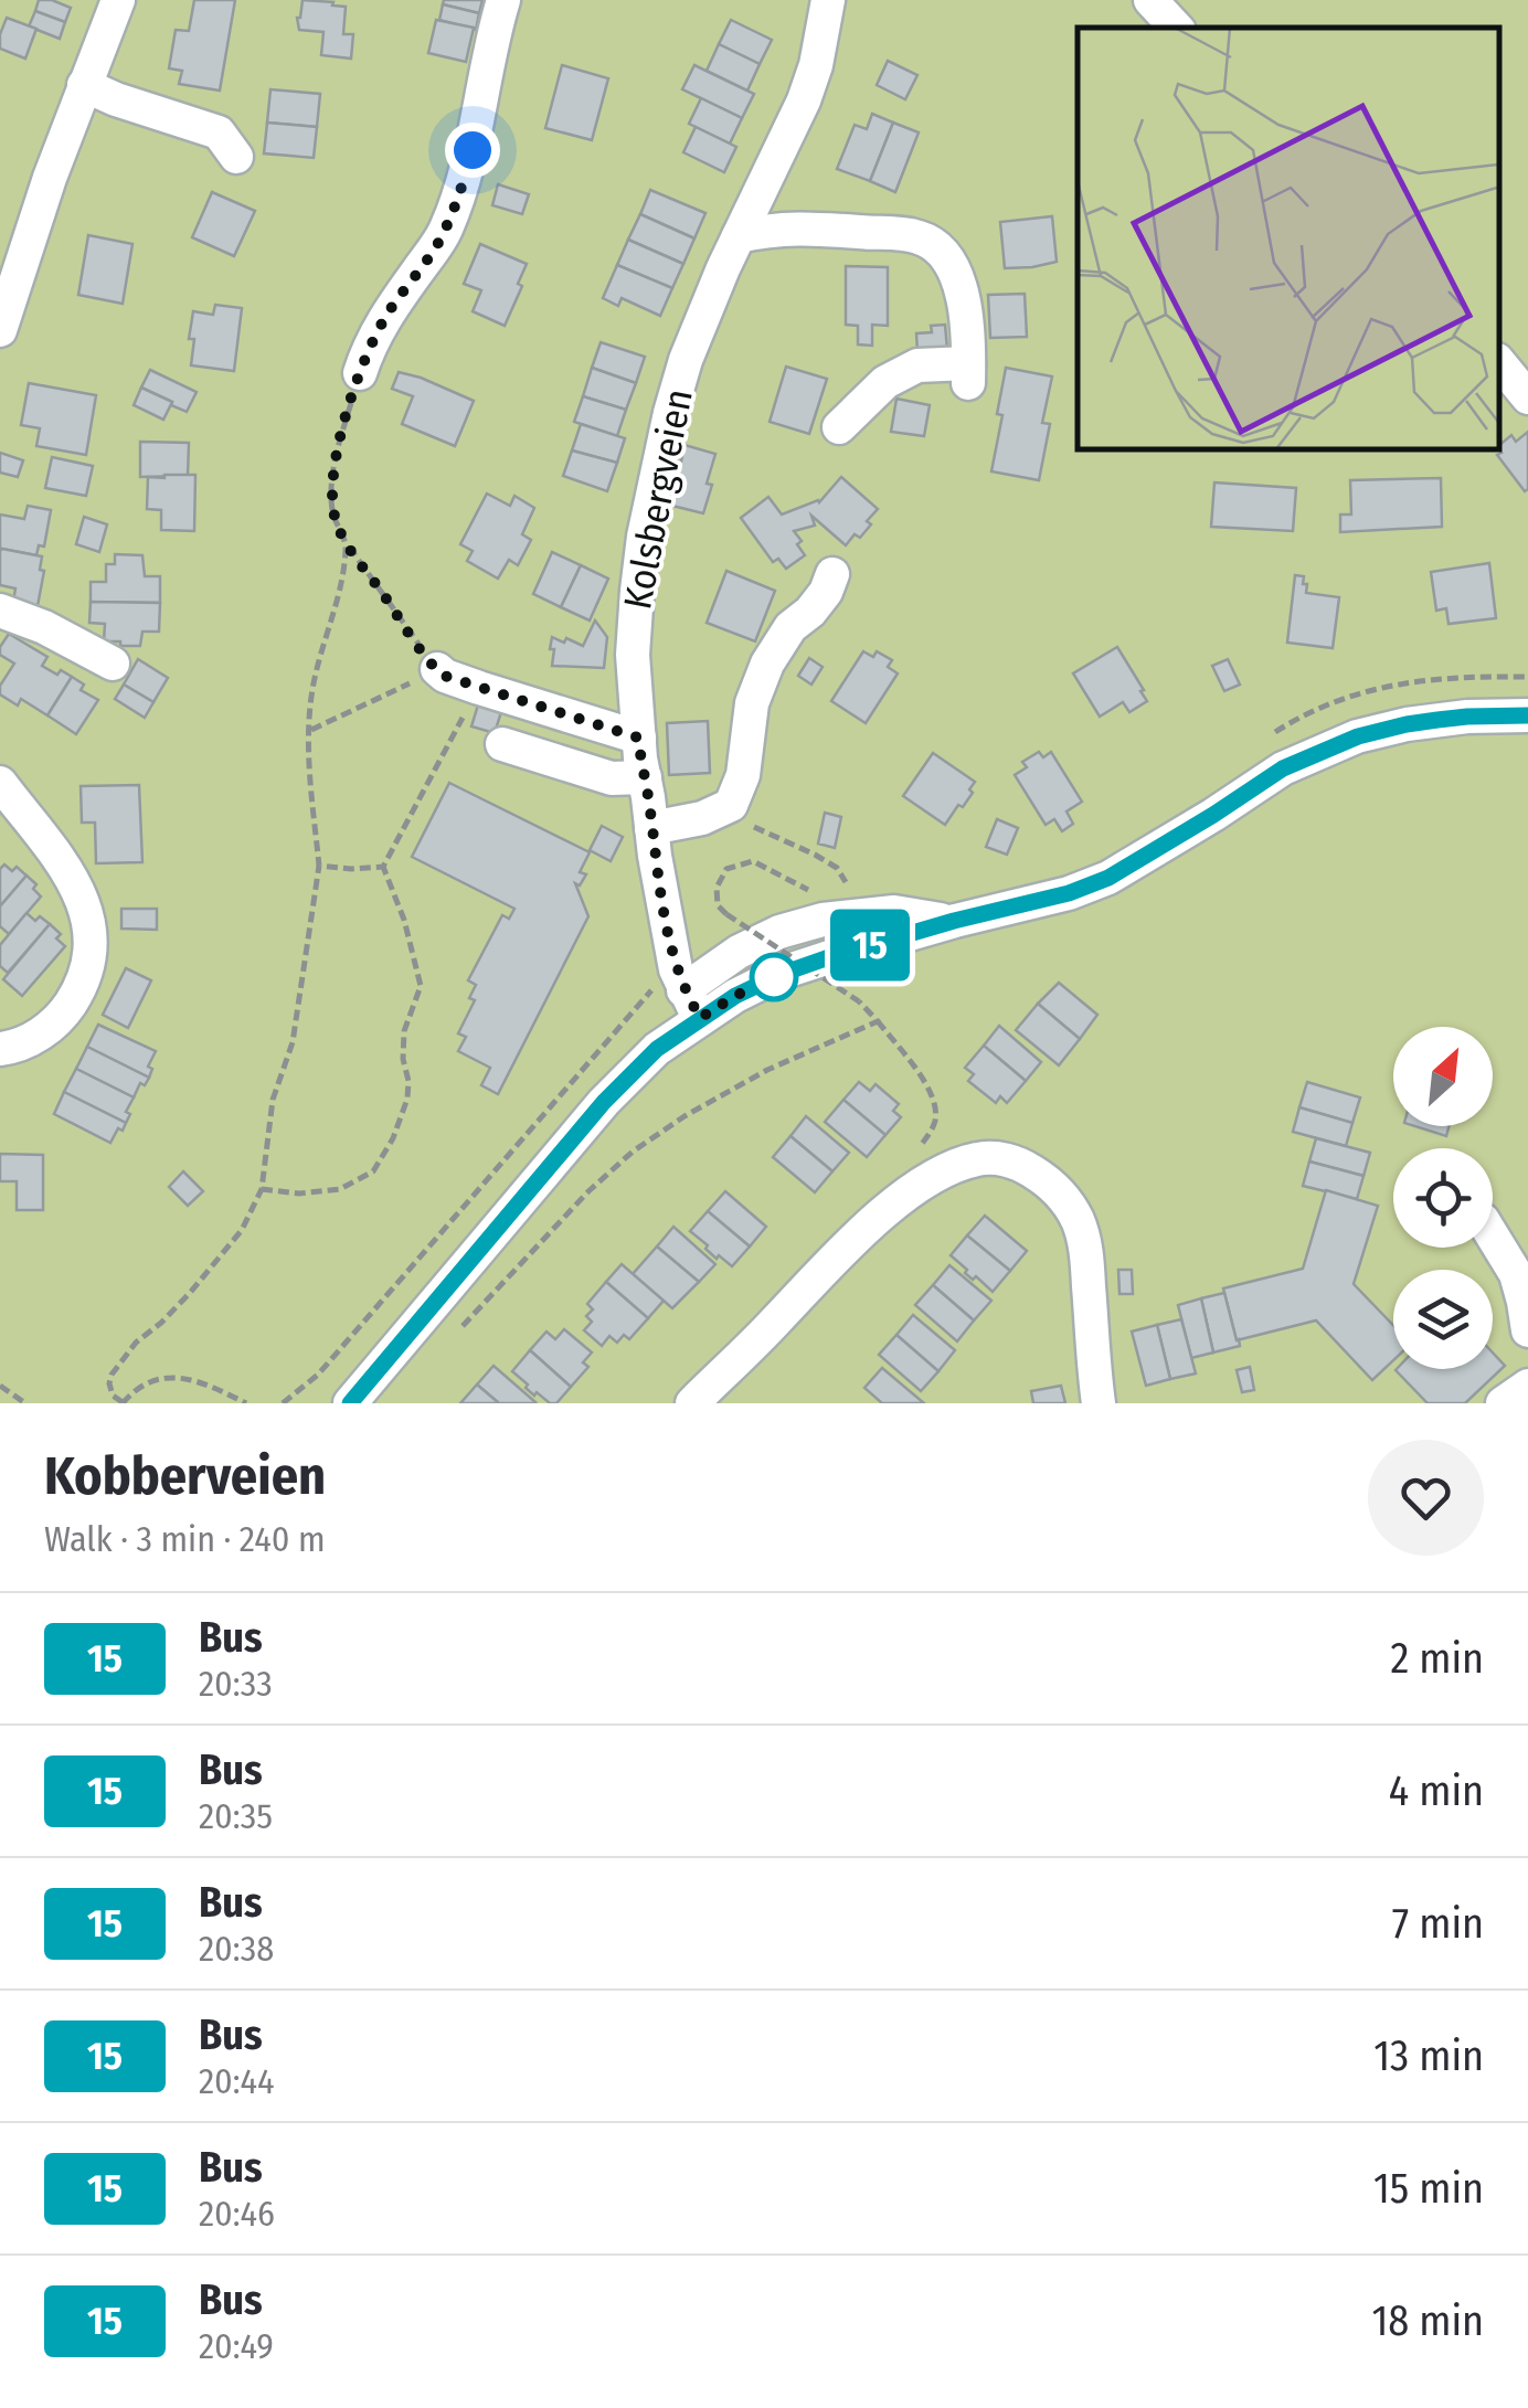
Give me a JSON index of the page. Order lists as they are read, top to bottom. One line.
{"streets":{"street":["Kolsbergveien"]},"lines":["bus line 15"],"north":"top right","page":{"on_map":"15","heading":["Kobberveien","Walk · 3 min · 240 m"],"list":[{"mark":"15","name":"Bus","note":"20:33","value":"2 min"},{"mark":"15","name":"Bus","note":"20:35","value":"4 min"},{"mark":"15","name":"Bus","note":"20:38","value":"7 min"},{"mark":"15","name":"Bus","note":"20:44","value":"13 min"},{"mark":"15","name":"Bus","note":"20:46","value":"15 min"},{"mark":"15","name":"Bus","note":"20:49","value":"18 min"}]}}
